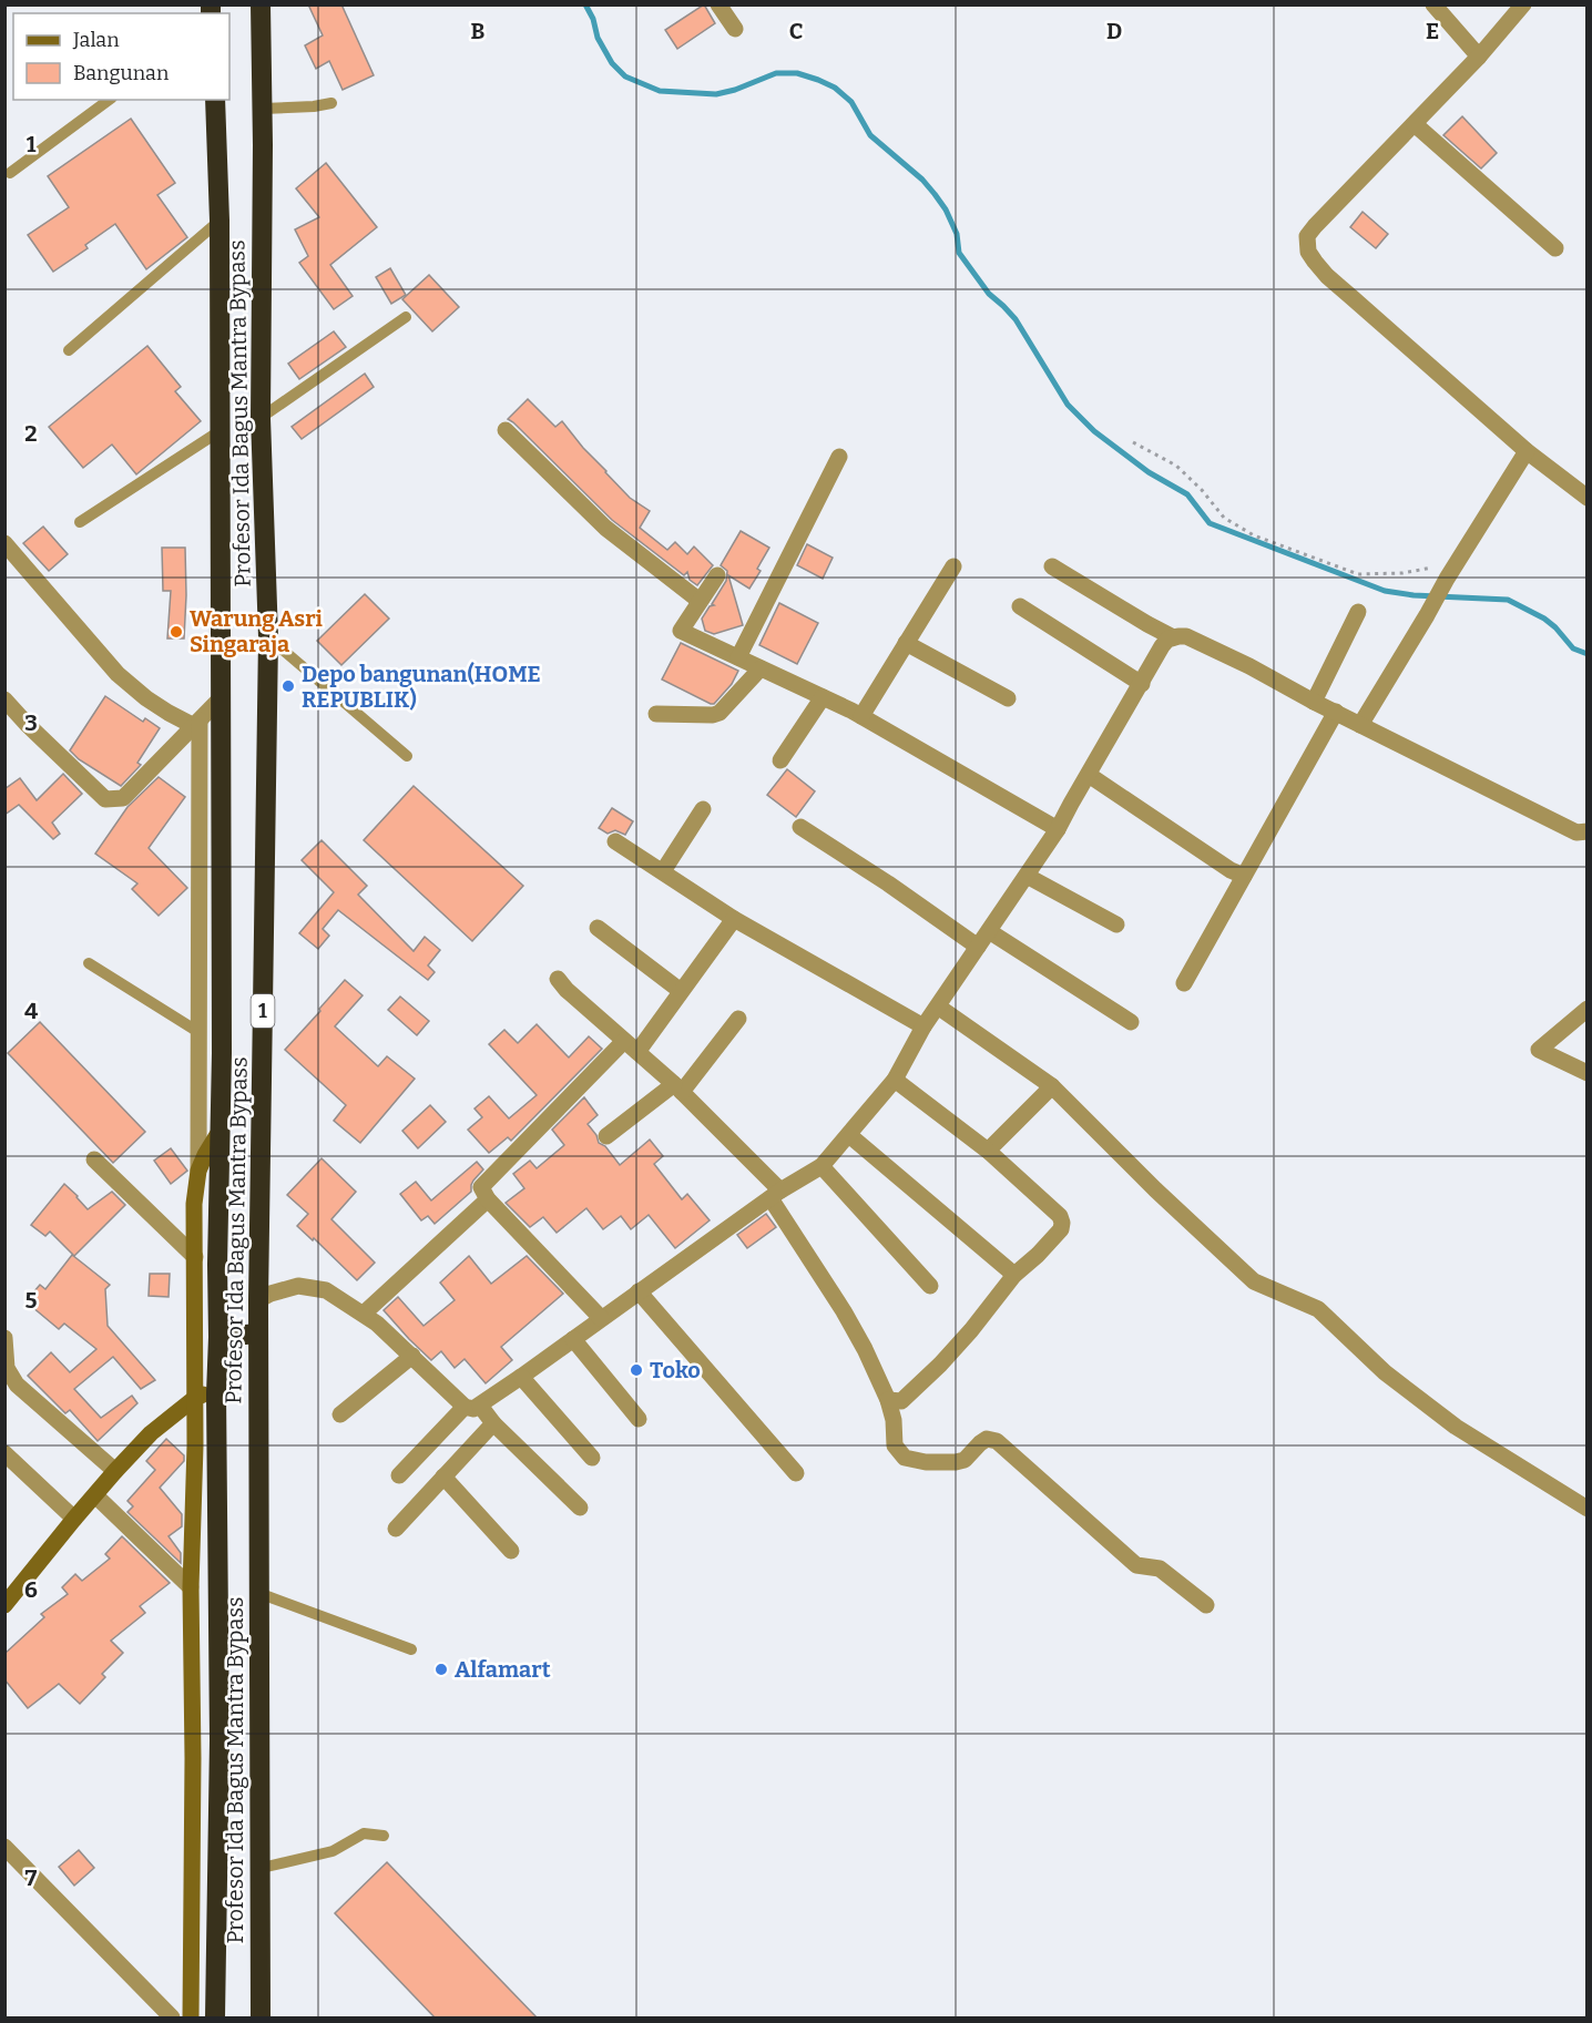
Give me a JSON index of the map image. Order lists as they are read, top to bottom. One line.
{"streets":{"highway":["Profesor Ida Bagus Mantra Bypass","1"]},"places":["Warung Asri Singaraja","Depo bangunan(HOME REPUBLIK)","Toko","Alfamart"],"legend":["Jalan","Bangunan"],"grid":{"columns":["B","C","D","E"],"rows":["1","2","3","4","5","6","7"]}}
